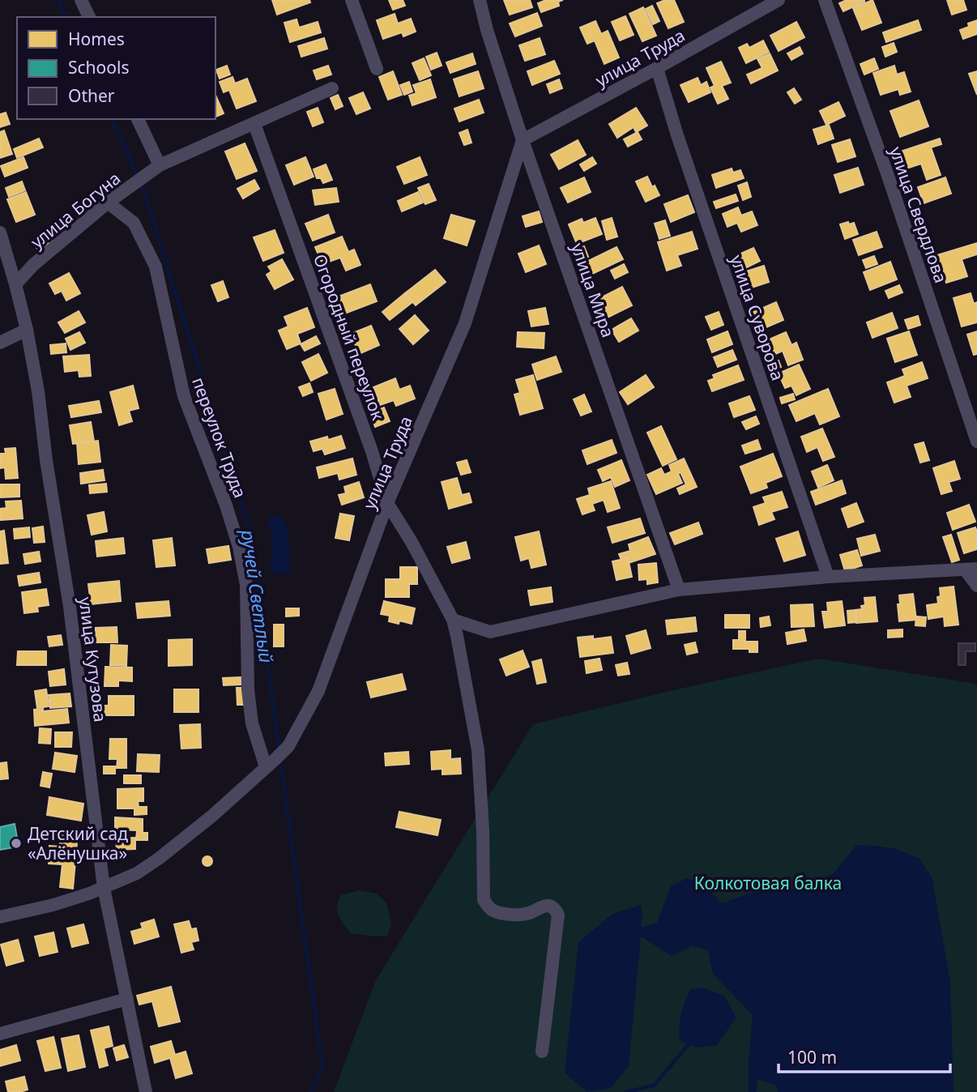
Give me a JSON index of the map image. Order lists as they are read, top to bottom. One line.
{"streets":{"street":["улица Труда","улица Богуна","улица Свердлова","улица Мира","улица Суворова","Огородный переулок","переулок Труда","улица Кутузова"]},"crossings":[["улица Труда","улица Мира"],["улица Труда","улица Суворова"],["улица Труда","Огородный переулок"],["улица Труда","переулок Труда"],["улица Труда","улица Кутузова"],["улица Богуна","Огородный переулок"],["улица Богуна","переулок Труда"],["улица Богуна","улица Кутузова"]],"water":["ручей Светлый"],"parks":["Колкотовая балка"],"places":["Детский сад «Алёнушка»"],"legend":["Homes","Schools","Other"],"scale_bar":"100 m"}
